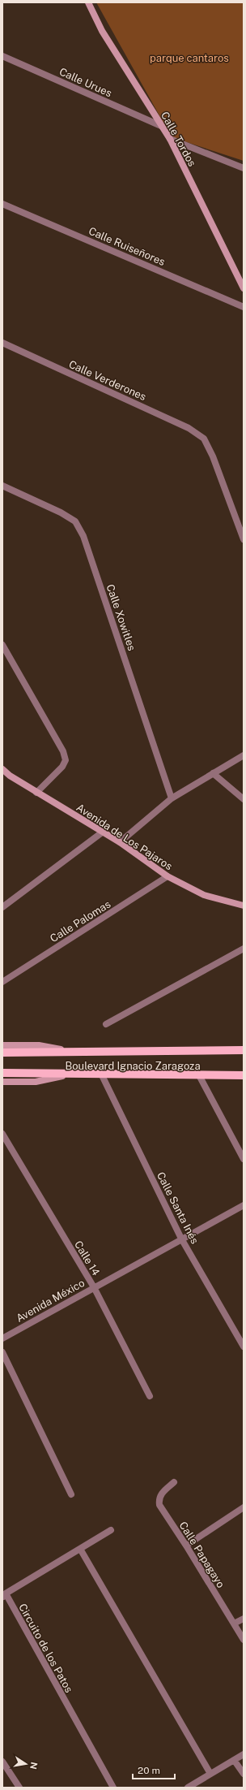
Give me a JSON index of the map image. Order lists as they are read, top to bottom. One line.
{"streets":{"main road":["Boulevard Ignacio Zaragoza"],"street":["Calle Urues","Calle Tordos","Calle Ruiseñores","Calle Verderones","Calle Xowitles","Avenida de Los Pajaros","Calle Palomas","Calle Santa Inés","Calle 14","Avenida México","Calle Papagayo","Circuito de los Patos"]},"crossings":[["Calle Urues","Calle Tordos"],["Avenida de Los Pajaros","Calle Palomas"],["Boulevard Ignacio Zaragoza","Calle Santa Inés"],["Calle Santa Inés","Avenida México"],["Calle 14","Avenida México"]],"parks":["parque cantaros"],"scale_bar":"20 m","north":"right"}
